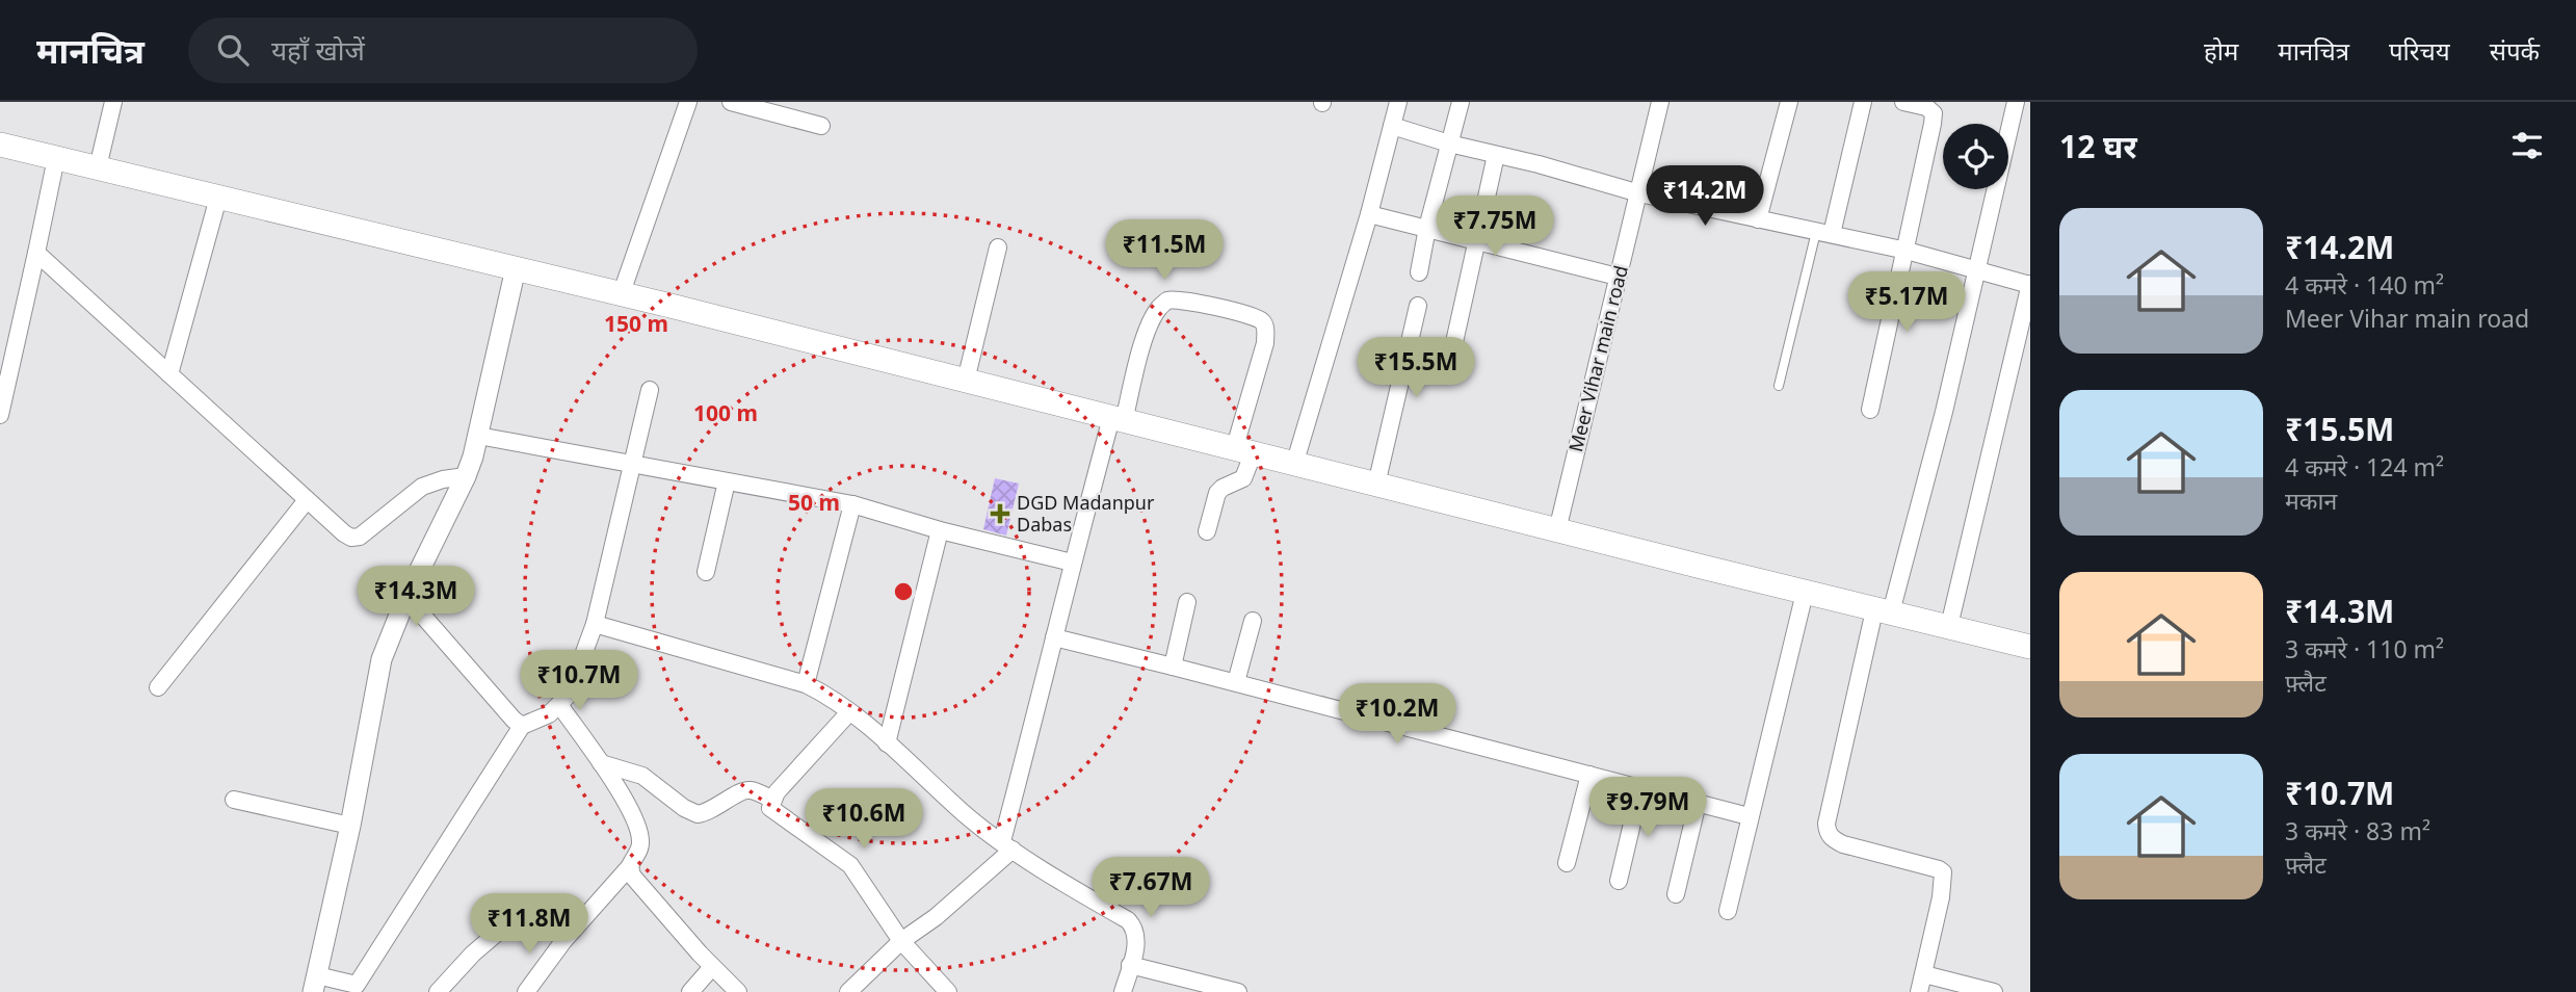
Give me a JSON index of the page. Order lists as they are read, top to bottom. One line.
{"streets":{"street":["Meer Vihar main road"]},"places":{"health":["DGD Madanpur Dabas"]},"page":{"header":"मानचित्र","search":"यहाँ खोजें","nav":["होम","मानचित्र","परिचय","संपर्क"],"heading":"12 घर","price":["₹14.2M","₹7.75M","₹11.5M","₹5.17M","₹15.5M","₹14.3M","₹10.7M","₹10.2M","₹9.79M","₹10.6M","₹7.67M","₹11.8M"],"list":[{"name":"₹14.2M","note":"4 कमरे · 140 m² · Meer Vihar main road"},{"name":"₹15.5M","note":"4 कमरे · 124 m² · मकान"},{"name":"₹14.3M","note":"3 कमरे · 110 m² · फ़्लैट"},{"name":"₹10.7M","note":"3 कमरे · 83 m² · फ़्लैट"}]},"rings":["150 m","100 m","50 m"]}
